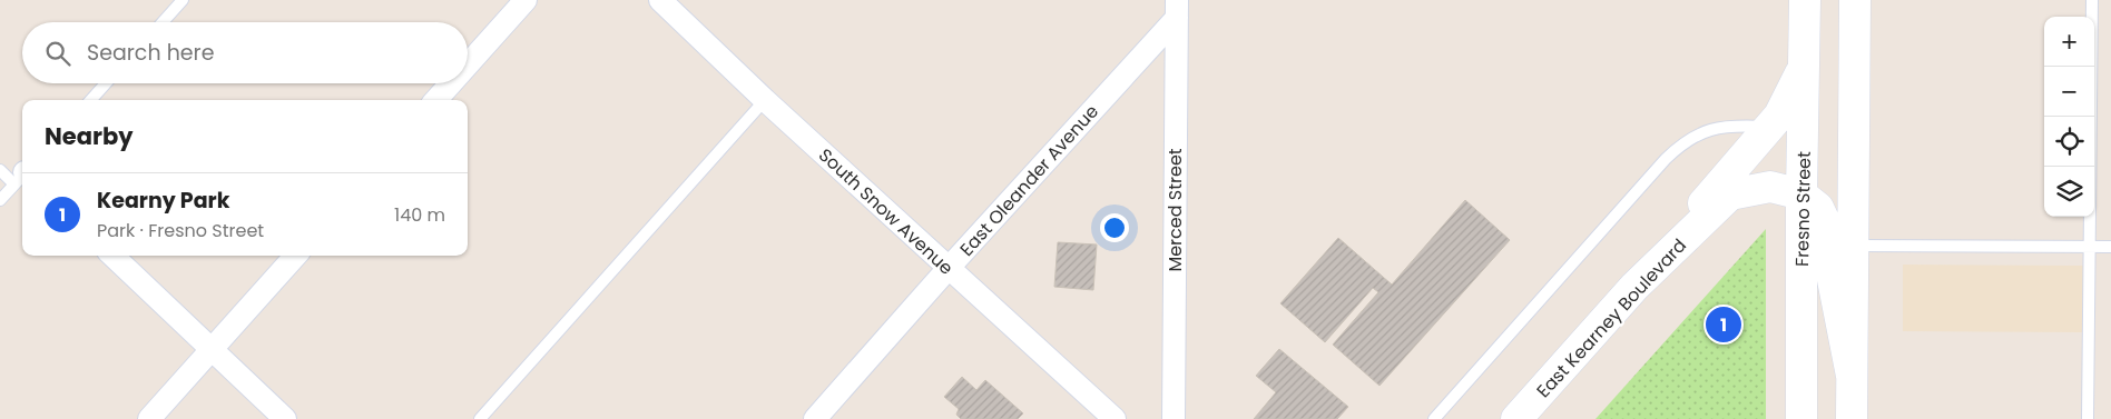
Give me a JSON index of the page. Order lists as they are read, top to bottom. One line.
{"streets":{"main road":["Fresno Street","East Kearney Boulevard"],"street":["East Oleander Avenue","Merced Street","South Snow Avenue"]},"crossings":[["East Oleander Avenue","Merced Street"],["East Oleander Avenue","South Snow Avenue"],["Fresno Street","East Kearney Boulevard"]],"page":{"map_buttons":["+","−"],"search":"Search here","heading":"Nearby","list":[{"mark":"1","name":"Kearny Park","note":"Park · Fresno Street","value":"140 m"}],"pins":"1"}}
